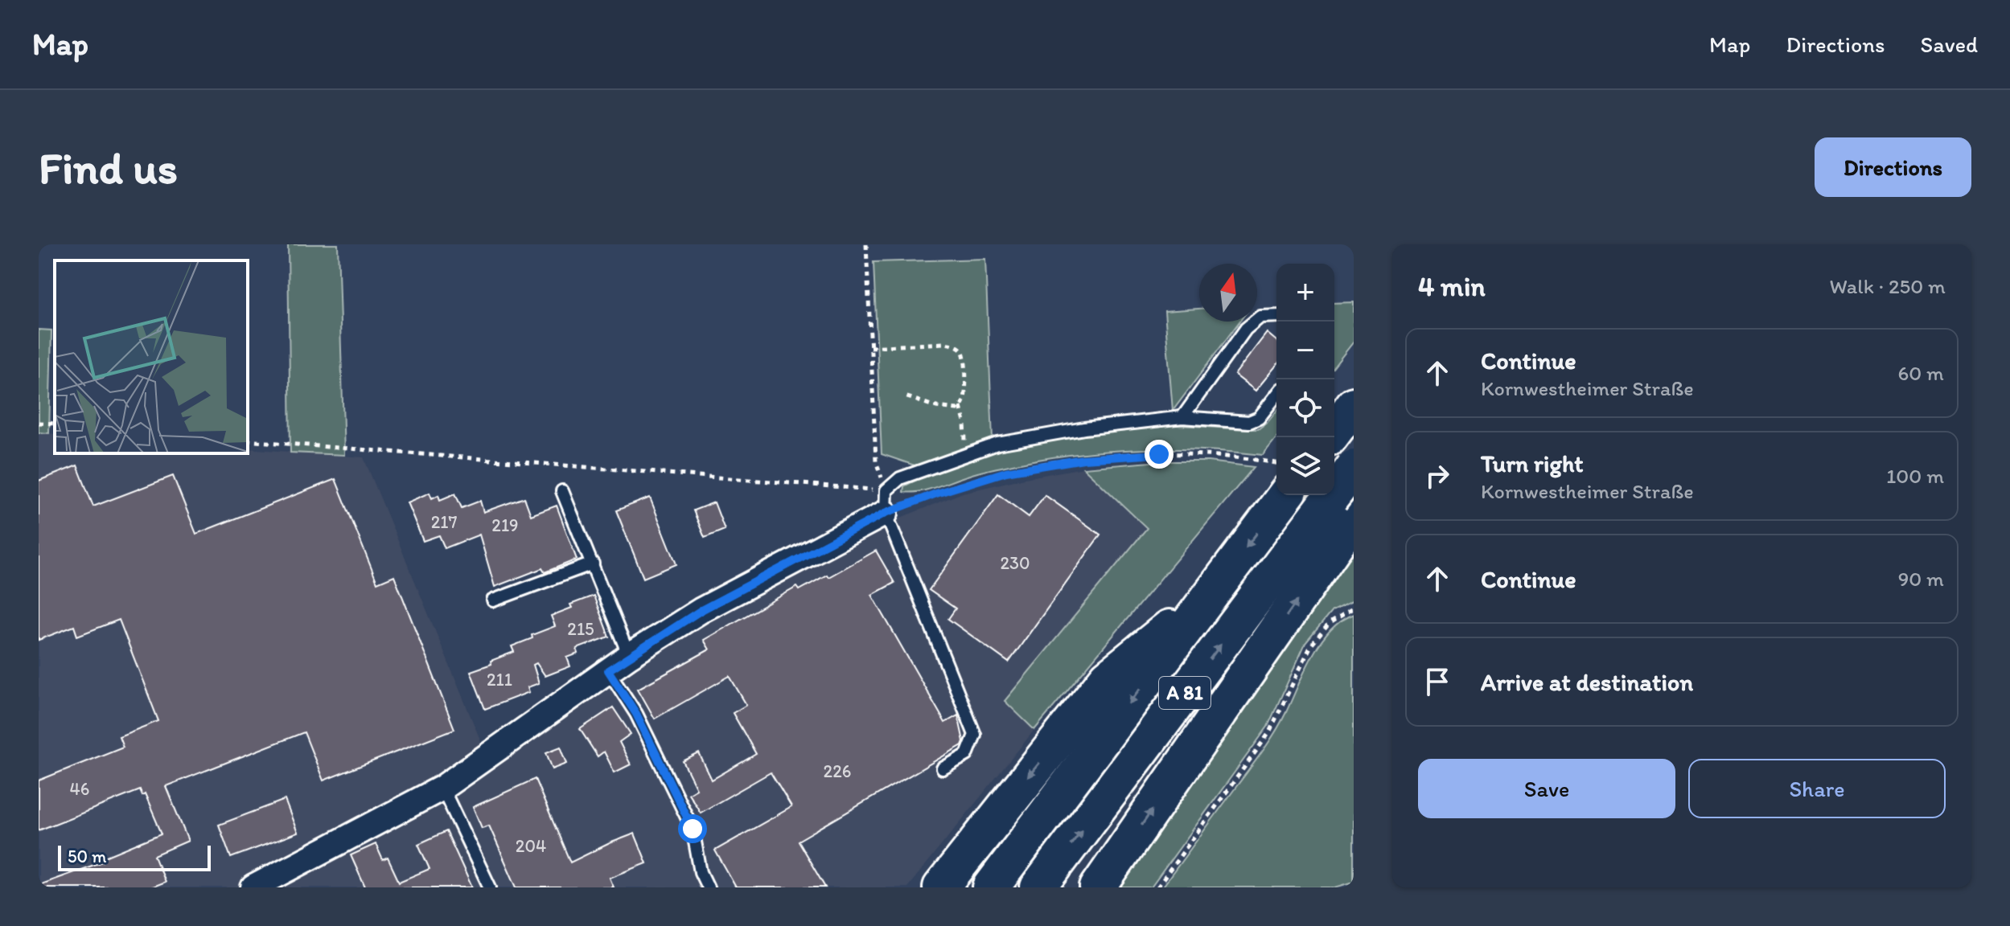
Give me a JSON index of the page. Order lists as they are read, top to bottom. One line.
{"streets":{"highway":["A 81"]},"house_numbers":["217","219","230","215","211","226","46","204"],"scale_bar":"50 m","north":"top","page":{"header":"Map","nav":["Map","Directions","Saved"],"buttons":["Directions",["Save","Share"]],"title":"Find us","heading":["4 min","Walk · 250 m"],"map_buttons":["+","−"],"list":[["Continue","Kornwestheimer Straße","60 m"],["Turn right","Kornwestheimer Straße","100 m"],["Continue","90 m"],"Arrive at destination"],"scale":"50 m"}}
